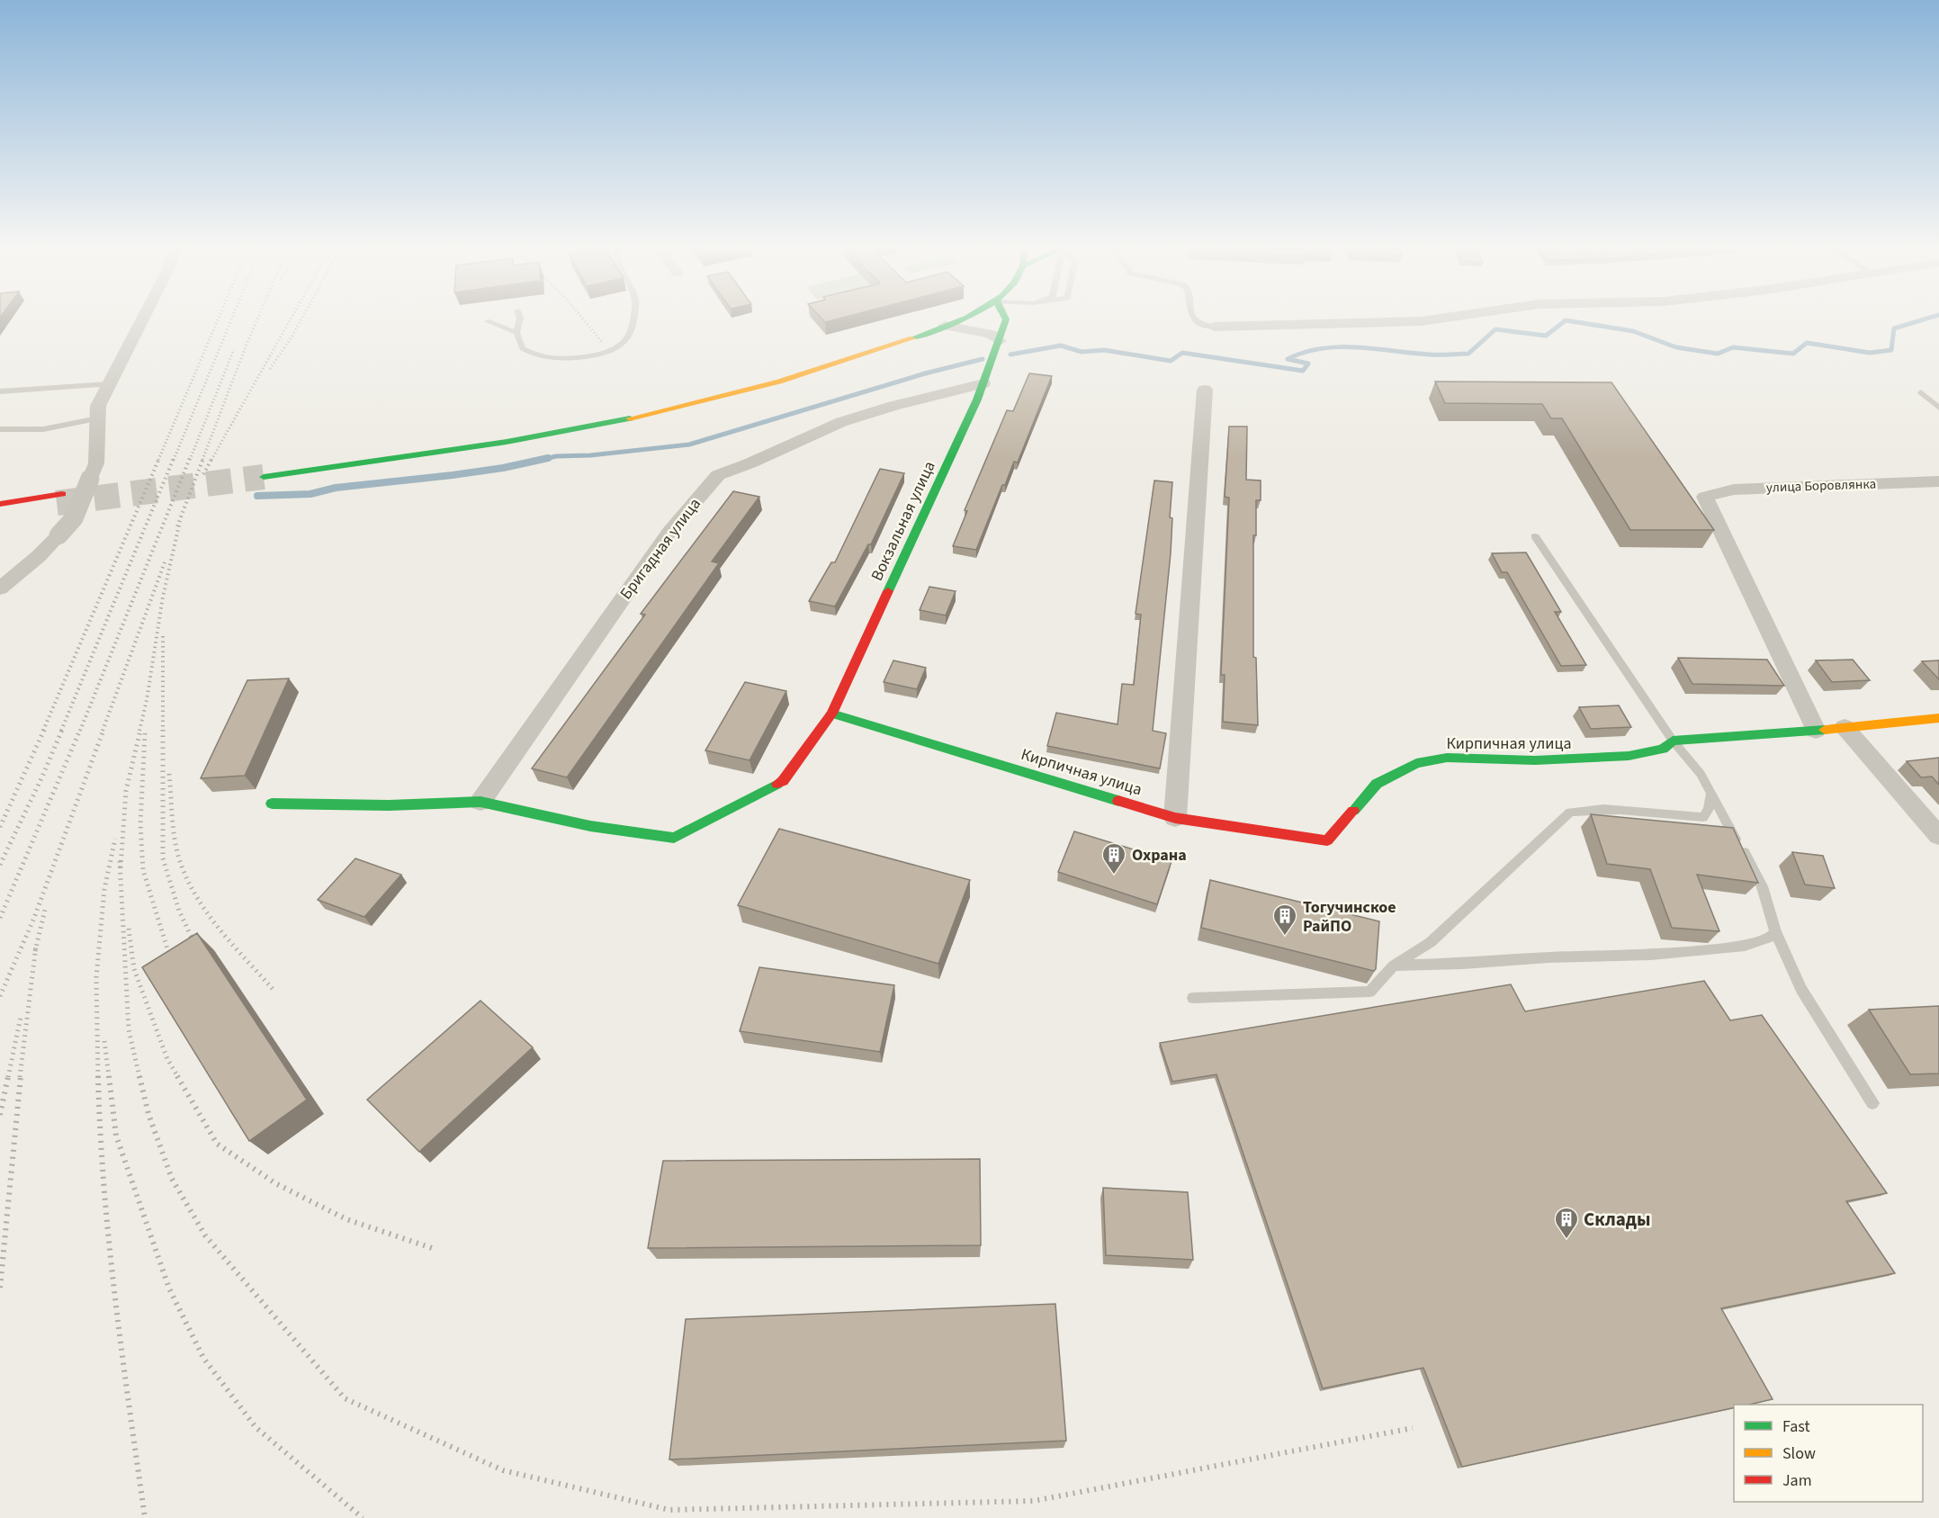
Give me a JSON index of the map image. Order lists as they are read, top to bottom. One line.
{"streets":{"street":["улица Боровлянка","Вокзальная улица","Бригадная улица","Кирпичная улица"]},"crossings":[["улица Боровлянка","Кирпичная улица"],["Вокзальная улица","Бригадная улица"],["Вокзальная улица","Кирпичная улица"]],"places":{"building":["Охрана","Тогучинское РайПО","Склады"]},"legend":["Fast","Slow","Jam"]}
